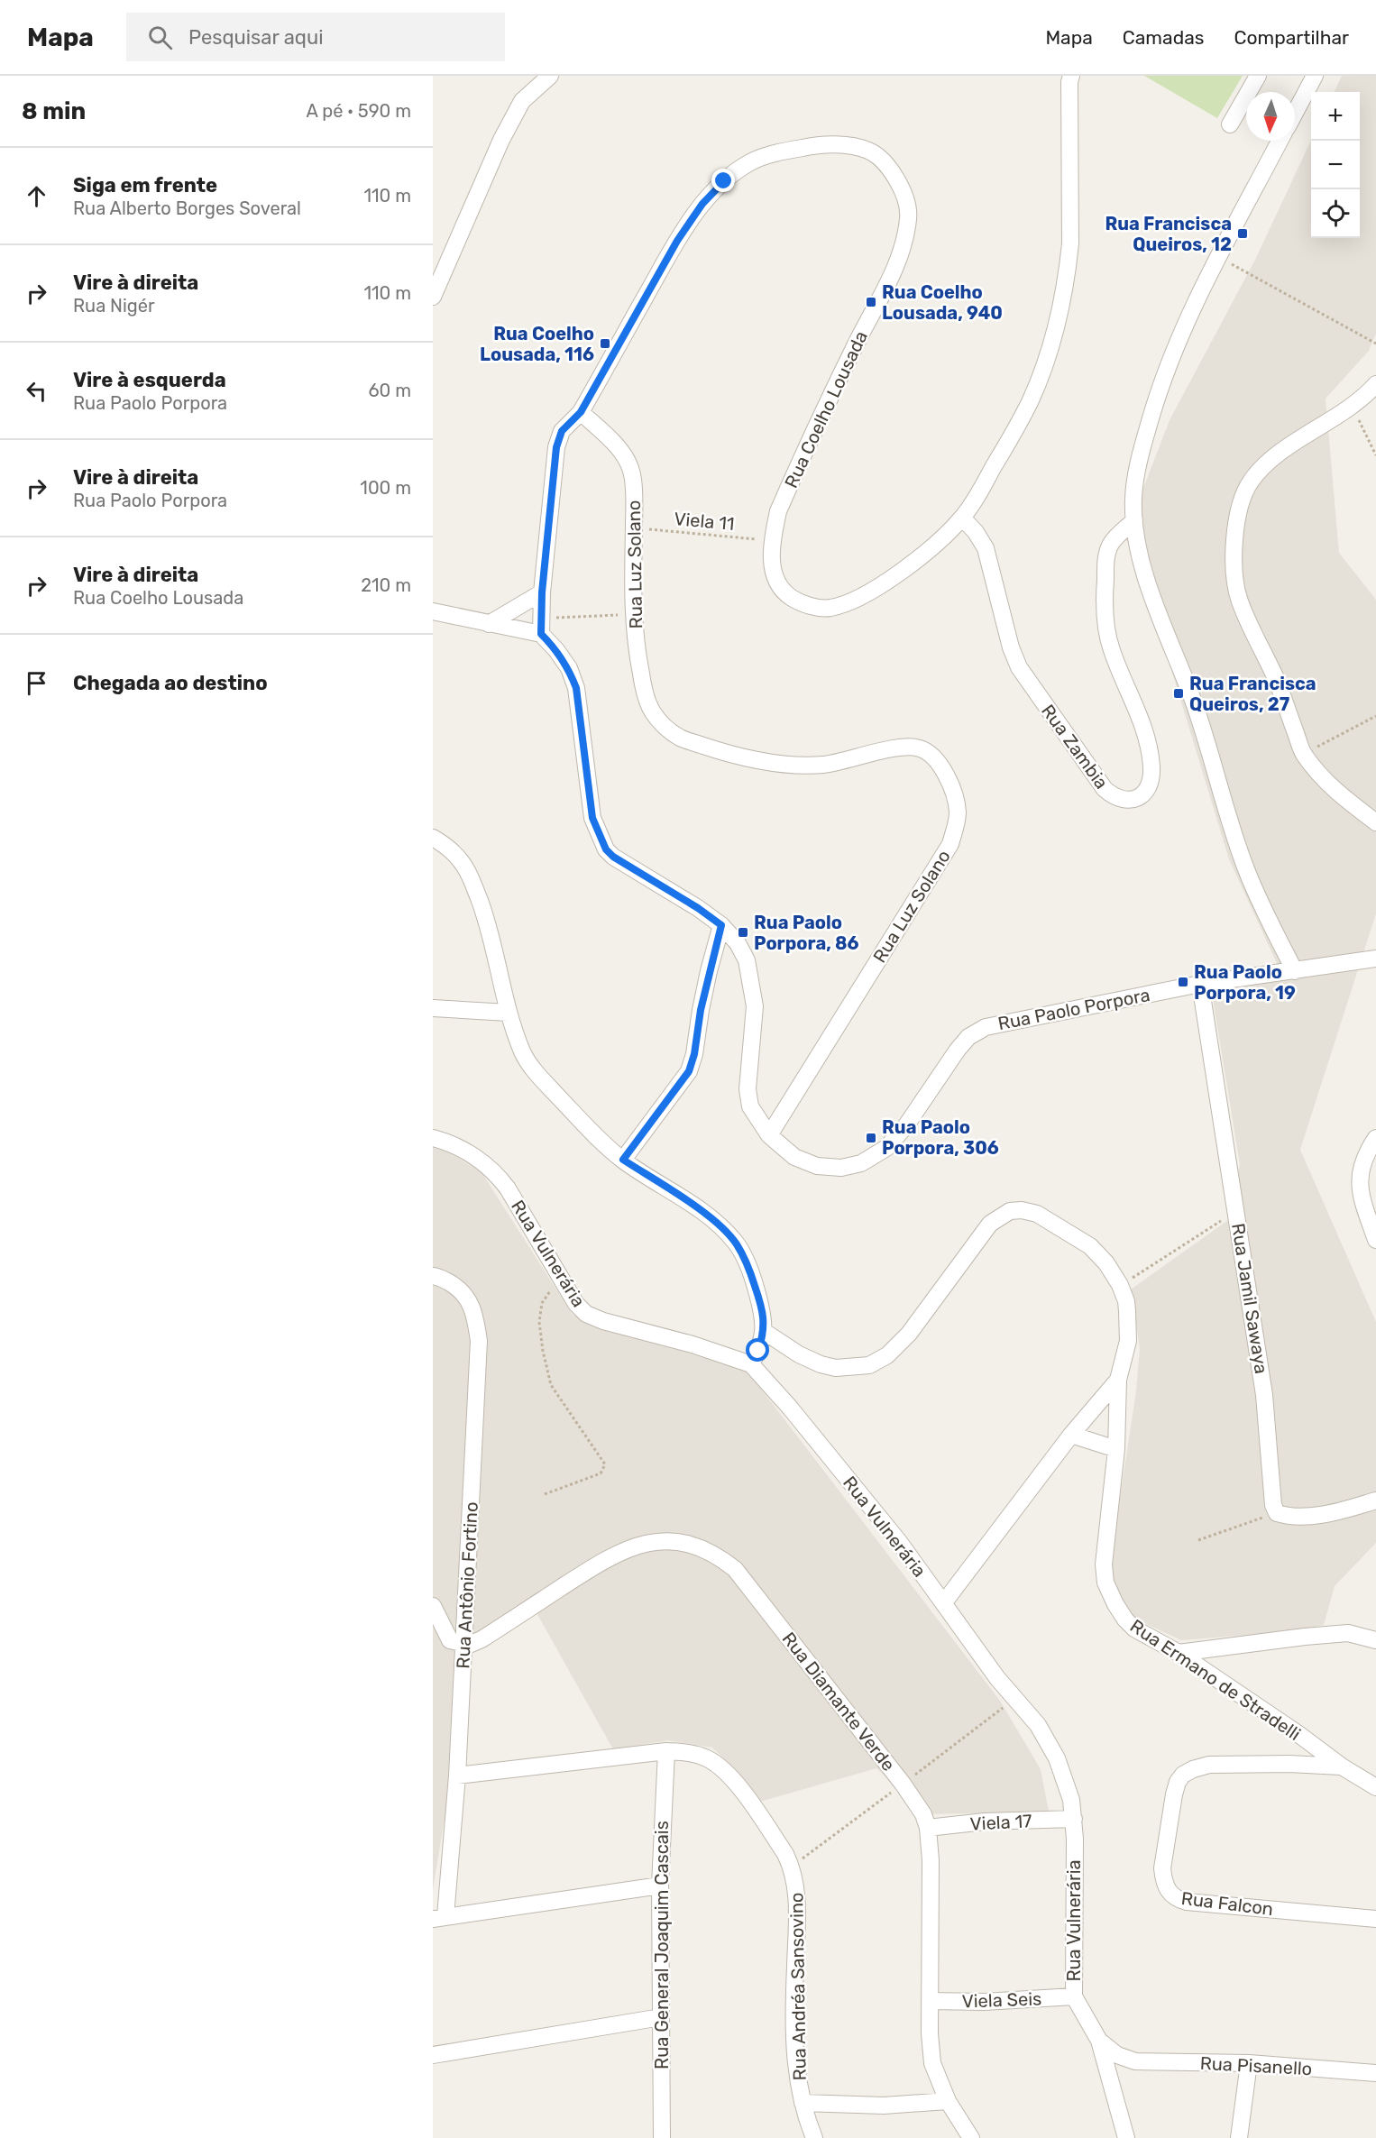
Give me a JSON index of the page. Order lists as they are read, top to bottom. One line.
{"streets":{"street":["Rua Coelho Lousada","Rua Luz Solano","Rua Zambia","Rua Paolo Porpora","Rua Vulnerária","Rua Jamil Sawaya","Rua Antônio Fortino","Rua Ermano de Stradelli","Rua Diamante Verde","Viela 17","Rua Falcon","Rua General Joaquim Cascais","Rua Andréa Sansovino","Viela Seis","Rua Pisanello"],"path":["Viela 11"]},"crossings":[["Rua Coelho Lousada","Viela 11"],["Rua Coelho Lousada","Rua Luz Solano"],["Rua Coelho Lousada","Rua Zambia"],["Rua Coelho Lousada","Rua Paolo Porpora"],["Viela 11","Rua Luz Solano"],["Rua Luz Solano","Rua Paolo Porpora"],["Rua Paolo Porpora","Rua Jamil Sawaya"],["Rua Vulnerária","Viela 17"],["Rua Vulnerária","Viela Seis"],["Rua Vulnerária","Rua Pisanello"],["Rua Antônio Fortino","Rua Diamante Verde"],["Rua Antônio Fortino","Rua Andréa Sansovino"],["Rua Ermano de Stradelli","Rua Falcon"],["Rua Diamante Verde","Viela 17"],["Rua Diamante Verde","Viela Seis"],["Rua General Joaquim Cascais","Rua Andréa Sansovino"]],"places":{"transit":["Rua Francisca Queiros, 12","Rua Coelho Lousada, 940","Rua Coelho Lousada, 116","Rua Francisca Queiros, 27","Rua Paolo Porpora, 86","Rua Paolo Porpora, 19","Rua Paolo Porpora, 306"]},"north":"bottom","page":{"header":"Mapa","search":"Pesquisar aqui","nav":["Mapa","Camadas","Compartilhar"],"heading":["8 min","A pé · 590 m"],"map_buttons":["+","−"],"list":[["Siga em frente","Rua Alberto Borges Soveral","110 m"],["Vire à direita","Rua Nigér","110 m"],["Vire à esquerda","Rua Paolo Porpora","60 m"],["Vire à direita","Rua Paolo Porpora","100 m"],["Vire à direita","Rua Coelho Lousada","210 m"],"Chegada ao destino"]}}
